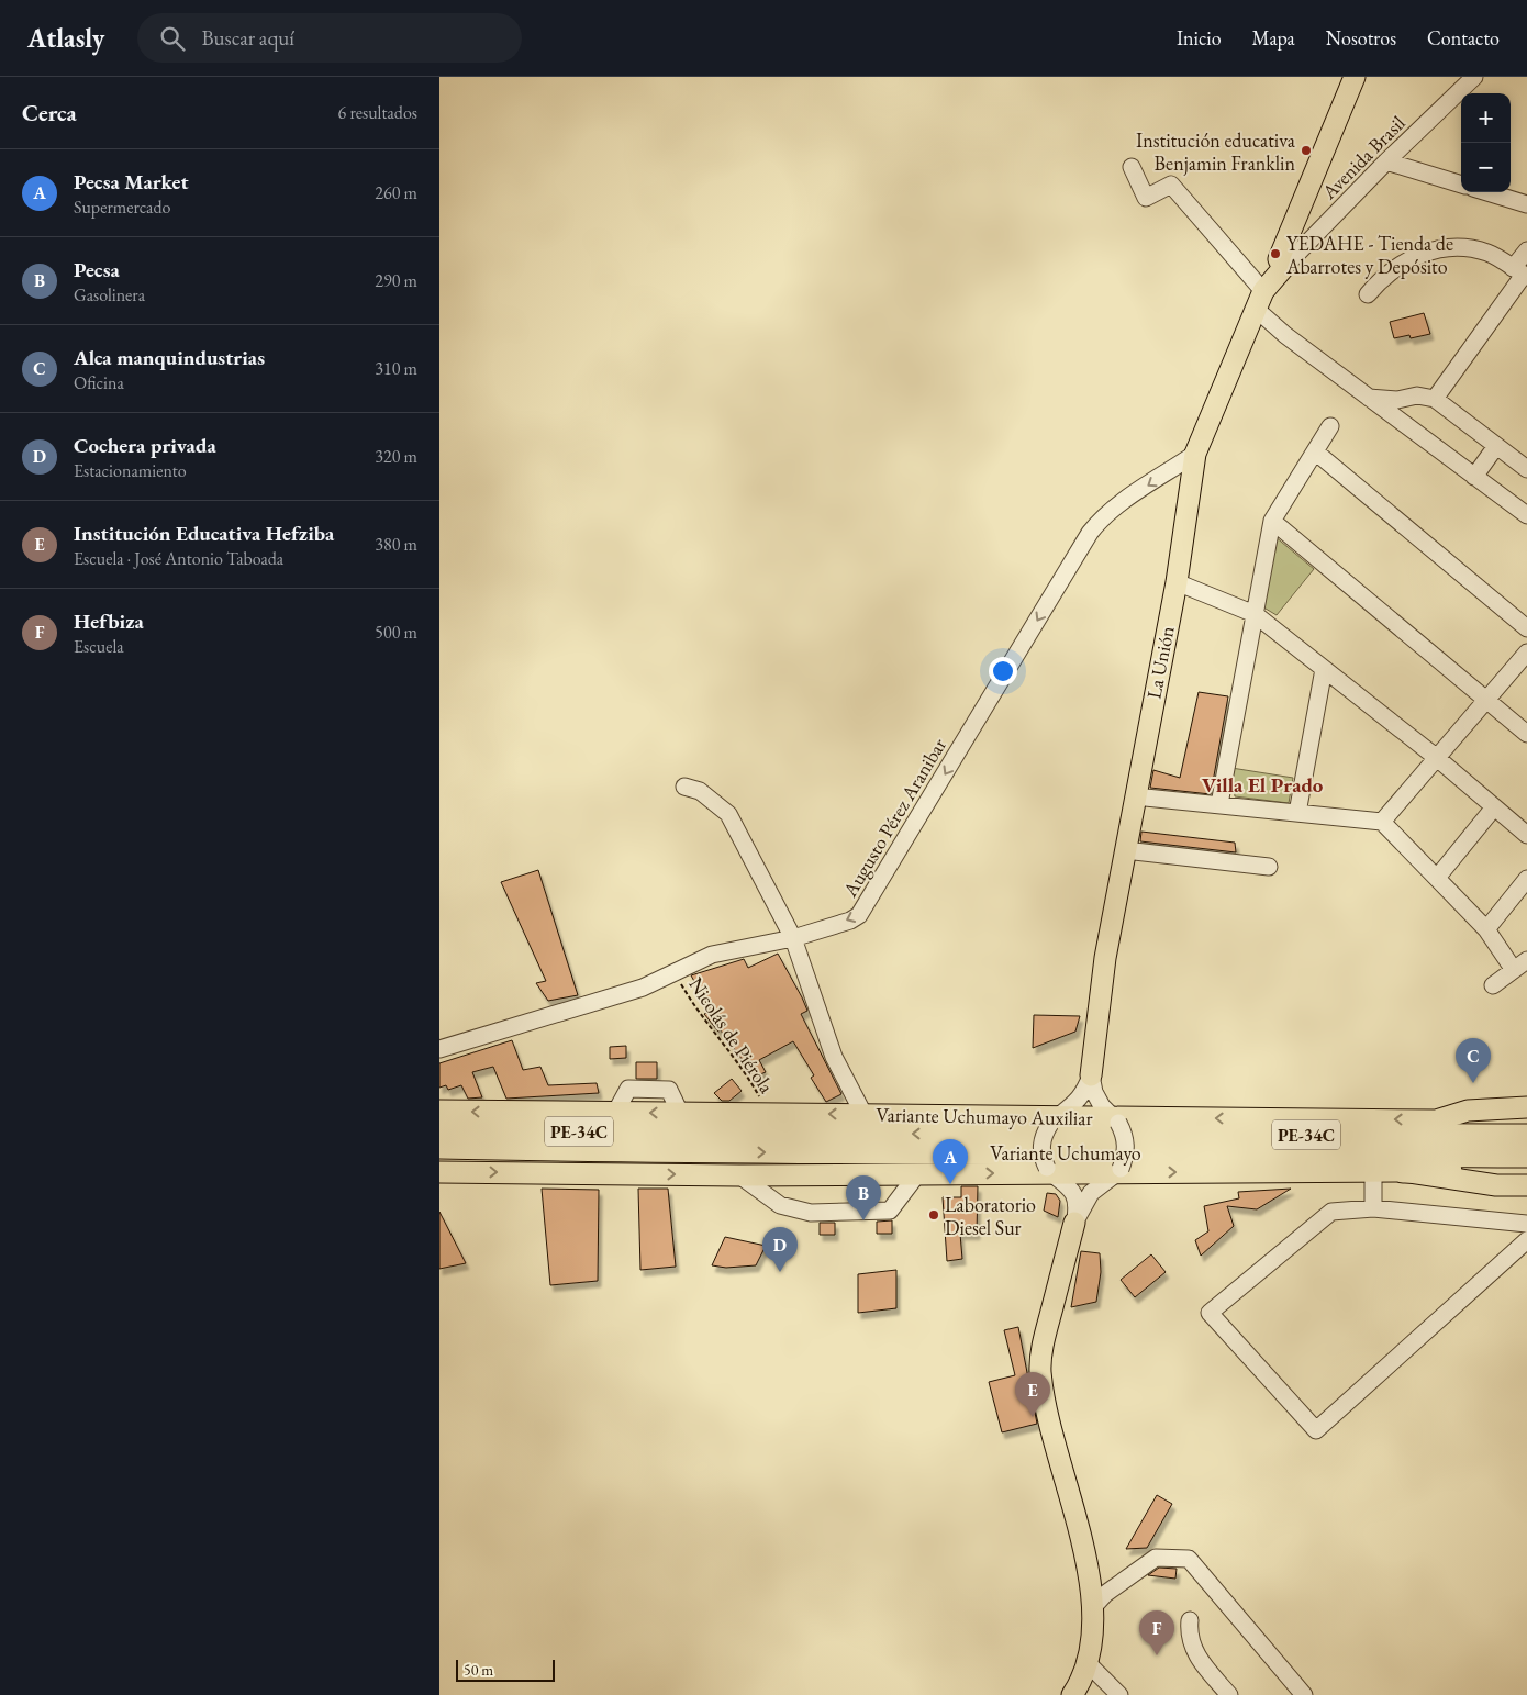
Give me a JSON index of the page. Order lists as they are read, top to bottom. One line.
{"streets":{"highway":["PE-34C","Variante Uchumayo"],"main road":["La Unión","Variante Uchumayo Auxiliar"],"street":["Avenida Brasil","Augusto Pérez Aranibar"],"path":["Nicolás de Piérola"]},"crossings":[["Avenida Brasil","La Unión"],["La Unión","Augusto Pérez Aranibar"],["La Unión","Variante Uchumayo Auxiliar"],["Augusto Pérez Aranibar","Nicolás de Piérola"],["Nicolás de Piérola","Variante Uchumayo Auxiliar"]],"one_way":["Augusto Pérez Aranibar"],"districts":["Villa El Prado"],"places":["Institución educativa Benjamin Franklin","YEDAHE - Tienda de Abarrotes y Depósito","Laboratorio Diesel Sur"],"scale_bar":"50 m","page":{"header":"Atlasly","search":"Buscar aquí","nav":["Inicio","Mapa","Nosotros","Contacto"],"heading":["Cerca","6 resultados"],"map_buttons":["+","−"],"list":[{"mark":"A","name":"Pecsa Market","note":"Supermercado","value":"260 m"},{"mark":"B","name":"Pecsa","note":"Gasolinera","value":"290 m"},{"mark":"C","name":"Alca manquindustrias","note":"Oficina","value":"310 m"},{"mark":"D","name":"Cochera privada","note":"Estacionamiento","value":"320 m"},{"mark":"E","name":"Institución Educativa Hefziba","note":"Escuela · José Antonio Taboada","value":"380 m"},{"mark":"F","name":"Hefbiza","note":"Escuela","value":"500 m"}],"pins":["C","A","B","D","E","F"],"scale":"50 m"}}
